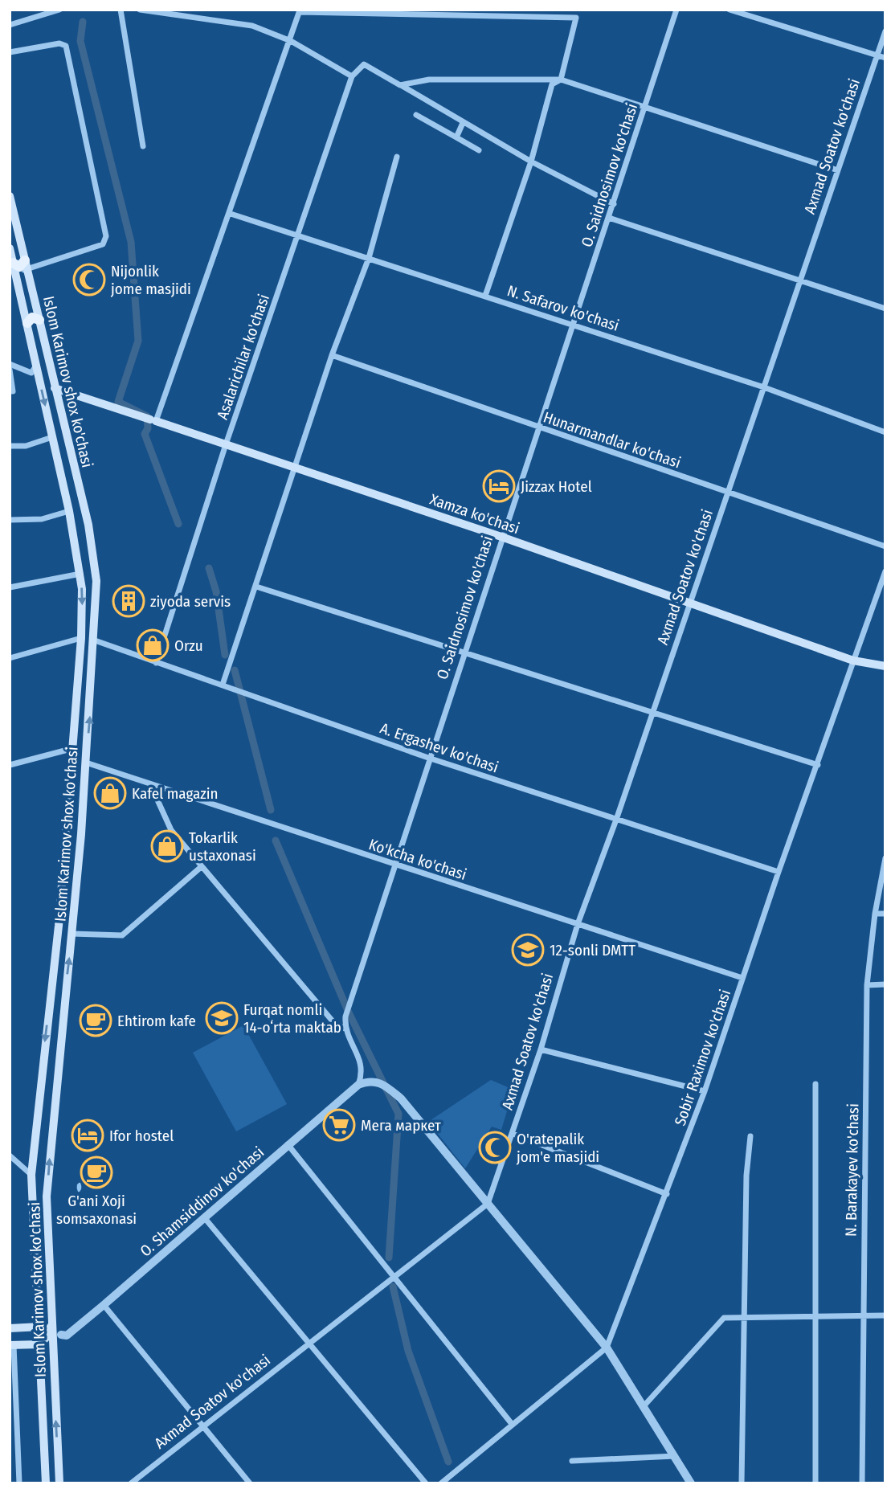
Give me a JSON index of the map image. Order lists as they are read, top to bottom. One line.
{"streets":{"main road":["Islom Karimov shox ko'chasi","Xamza ko'chasi"],"street":["Axmad Soatov ko'chasi","O. Saidnosimov ko'chasi","N. Safarov ko'chasi","Asalarichilar ko'chasi","Hunarmandlar ko'chasi","A. Ergashev ko'chasi","Ko'kcha ko'chasi","Sobir Raximov ko'chasi","N. Barakayev ko'chasi","O. Shamsiddinov ko'chasi"]},"crossings":[["Axmad Soatov ko'chasi","N. Safarov ko'chasi"],["Axmad Soatov ko'chasi","Hunarmandlar ko'chasi"],["Axmad Soatov ko'chasi","Xamza ko'chasi"],["Axmad Soatov ko'chasi","A. Ergashev ko'chasi"],["Axmad Soatov ko'chasi","Ko'kcha ko'chasi"],["Axmad Soatov ko'chasi","Sobir Raximov ko'chasi"],["O. Saidnosimov ko'chasi","N. Safarov ko'chasi"],["O. Saidnosimov ko'chasi","Hunarmandlar ko'chasi"],["O. Saidnosimov ko'chasi","Xamza ko'chasi"],["O. Saidnosimov ko'chasi","A. Ergashev ko'chasi"],["O. Saidnosimov ko'chasi","Ko'kcha ko'chasi"],["N. Safarov ko'chasi","Asalarichilar ko'chasi"],["Asalarichilar ko'chasi","Xamza ko'chasi"],["Asalarichilar ko'chasi","A. Ergashev ko'chasi"],["Islom Karimov shox ko'chasi","Xamza ko'chasi"],["Islom Karimov shox ko'chasi","A. Ergashev ko'chasi"],["Islom Karimov shox ko'chasi","Ko'kcha ko'chasi"],["Islom Karimov shox ko'chasi","O. Shamsiddinov ko'chasi"],["Xamza ko'chasi","Sobir Raximov ko'chasi"],["A. Ergashev ko'chasi","Sobir Raximov ko'chasi"],["Ko'kcha ko'chasi","Sobir Raximov ko'chasi"]],"places":{"mosque":["Nijonlik jome masjidi","O'ratepalik jom'e masjidi"],"hotel":["Jizzax Hotel","Ifor hostel"],"building":["ziyoda servis"],"shop":["Orzu","Kafel magazin","Tokarlik ustaxonasi"],"school or university":["12-sonli DMTT","Furqat nomli 14-oʻrta maktab"],"cafe":["Ehtirom kafe","G'ani Xoji somsaxonasi"],"supermarket":["Мега маркет"]}}
